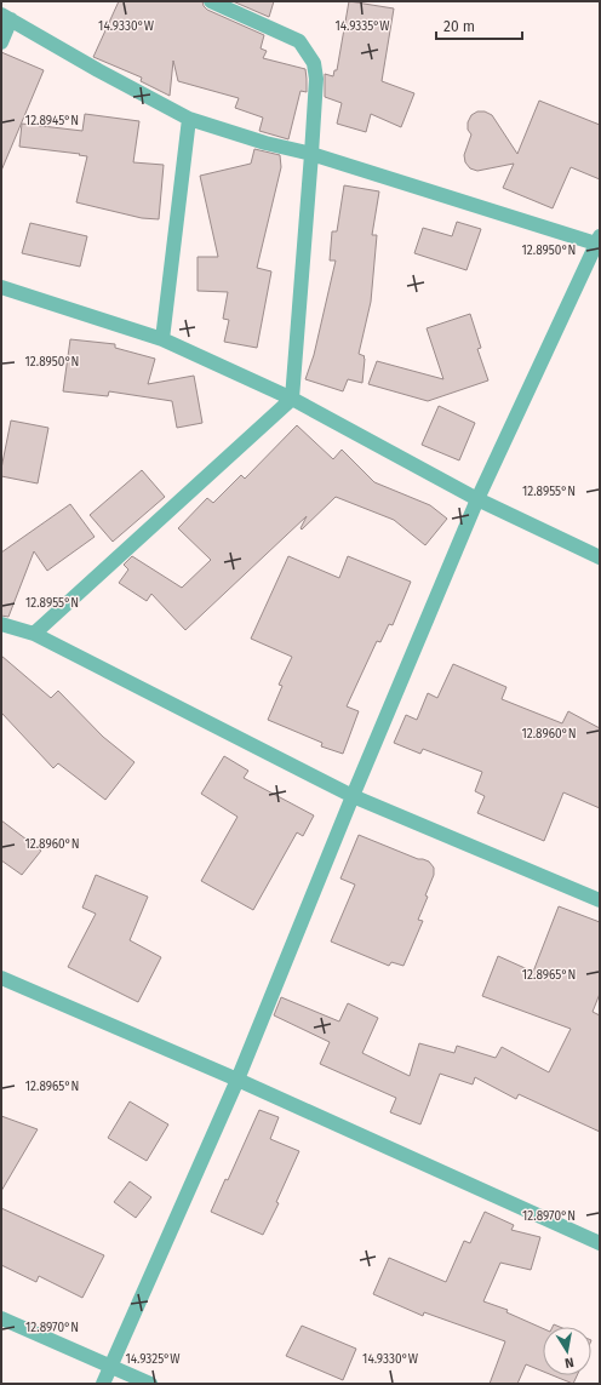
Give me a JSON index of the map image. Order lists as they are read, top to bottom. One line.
{"scale_bar":"20 m","north":"bottom","coordinates":["14.9330°W","14.9335°W","12.8945°N","12.8950°N","12.8955°N","12.8960°N","12.8965°N","12.8970°N","14.9325°W"]}
